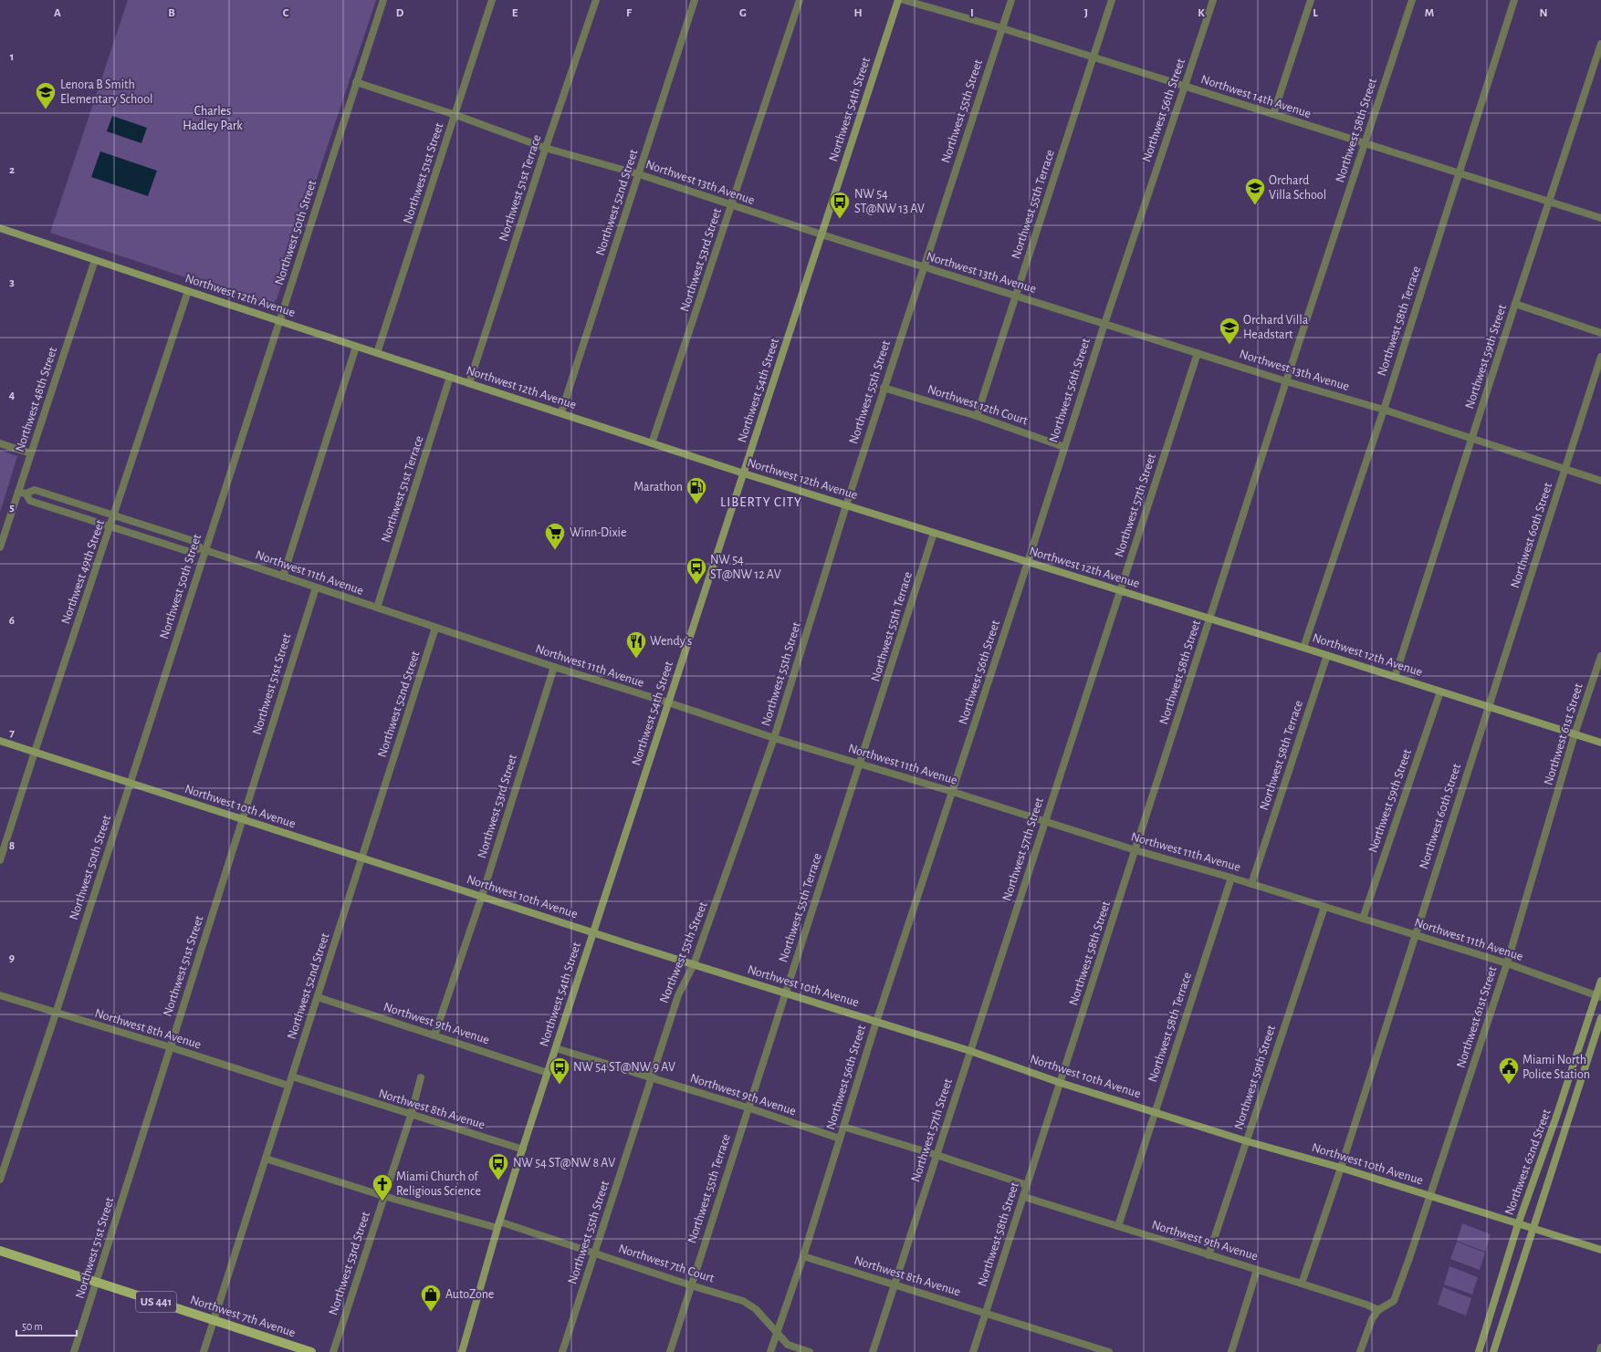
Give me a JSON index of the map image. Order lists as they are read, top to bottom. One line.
{"streets":{"main road":["Northwest 54th Street","Northwest 12th Avenue","Northwest 10th Avenue","Northwest 62nd Street","US 441","Northwest 7th Avenue"],"street":["Northwest 14th Avenue","Northwest 56th Street","Northwest 55th Street","Northwest 58th Street","Northwest 51st Street","Northwest 13th Avenue","Northwest 51st Terrace","Northwest 52nd Street","Northwest 55th Terrace","Northwest 50th Street","Northwest 53rd Street","Northwest 58th Terrace","Northwest 59th Street","Northwest 48th Street","Northwest 12th Court","Northwest 57th Street","Northwest 60th Street","Northwest 49th Street","Northwest 11th Avenue","Northwest 61st Street","Northwest 9th Avenue","Northwest 8th Avenue","Northwest 7th Court"]},"crossings":[["Northwest 14th Avenue","Northwest 56th Street"],["Northwest 14th Avenue","Northwest 55th Street"],["Northwest 14th Avenue","Northwest 58th Street"],["Northwest 14th Avenue","Northwest 55th Terrace"],["Northwest 14th Avenue","Northwest 58th Terrace"],["Northwest 14th Avenue","Northwest 59th Street"],["Northwest 54th Street","Northwest 13th Avenue"],["Northwest 54th Street","Northwest 12th Avenue"],["Northwest 54th Street","Northwest 11th Avenue"],["Northwest 54th Street","Northwest 10th Avenue"],["Northwest 54th Street","Northwest 9th Avenue"],["Northwest 54th Street","Northwest 8th Avenue"],["Northwest 54th Street","Northwest 7th Court"],["Northwest 56th Street","Northwest 13th Avenue"],["Northwest 56th Street","Northwest 12th Avenue"],["Northwest 56th Street","Northwest 12th Court"],["Northwest 56th Street","Northwest 11th Avenue"],["Northwest 56th Street","Northwest 10th Avenue"],["Northwest 56th Street","Northwest 9th Avenue"],["Northwest 56th Street","Northwest 8th Avenue"],["Northwest 56th Street","Northwest 7th Court"],["Northwest 55th Street","Northwest 13th Avenue"],["Northwest 55th Street","Northwest 12th Avenue"],["Northwest 55th Street","Northwest 12th Court"],["Northwest 55th Street","Northwest 11th Avenue"],["Northwest 55th Street","Northwest 10th Avenue"],["Northwest 55th Street","Northwest 9th Avenue"],["Northwest 55th Street","Northwest 7th Court"],["Northwest 58th Street","Northwest 13th Avenue"],["Northwest 58th Street","Northwest 12th Avenue"],["Northwest 58th Street","Northwest 11th Avenue"],["Northwest 58th Street","Northwest 10th Avenue"],["Northwest 58th Street","Northwest 9th Avenue"],["Northwest 58th Street","Northwest 8th Avenue"],["Northwest 51st Street","Northwest 13th Avenue"],["Northwest 51st Street","Northwest 12th Avenue"],["Northwest 51st Street","Northwest 11th Avenue"],["Northwest 51st Street","Northwest 10th Avenue"],["Northwest 51st Street","Northwest 8th Avenue"],["Northwest 51st Street","Northwest 7th Avenue"],["Northwest 13th Avenue","Northwest 51st Terrace"],["Northwest 13th Avenue","Northwest 52nd Street"],["Northwest 13th Avenue","Northwest 55th Terrace"],["Northwest 13th Avenue","Northwest 50th Street"],["Northwest 13th Avenue","Northwest 53rd Street"],["Northwest 13th Avenue","Northwest 58th Terrace"],["Northwest 13th Avenue","Northwest 59th Street"],["Northwest 13th Avenue","Northwest 57th Street"],["Northwest 13th Avenue","Northwest 60th Street"],["Northwest 51st Terrace","Northwest 12th Avenue"],["Northwest 51st Terrace","Northwest 11th Avenue"],["Northwest 52nd Street","Northwest 12th Avenue"],["Northwest 52nd Street","Northwest 11th Avenue"],["Northwest 52nd Street","Northwest 10th Avenue"],["Northwest 52nd Street","Northwest 9th Avenue"],["Northwest 52nd Street","Northwest 8th Avenue"],["Northwest 52nd Street","Northwest 7th Court"],["Northwest 52nd Street","Northwest 7th Avenue"],["Northwest 55th Terrace","Northwest 12th Avenue"],["Northwest 55th Terrace","Northwest 12th Court"],["Northwest 55th Terrace","Northwest 11th Avenue"],["Northwest 55th Terrace","Northwest 10th Avenue"],["Northwest 55th Terrace","Northwest 9th Avenue"],["Northwest 55th Terrace","Northwest 7th Court"],["Northwest 50th Street","Northwest 12th Avenue"],["Northwest 50th Street","Northwest 11th Avenue"],["Northwest 50th Street","Northwest 10th Avenue"],["Northwest 50th Street","Northwest 8th Avenue"],["Northwest 53rd Street","Northwest 12th Avenue"],["Northwest 53rd Street","Northwest 11th Avenue"],["Northwest 53rd Street","Northwest 10th Avenue"],["Northwest 53rd Street","Northwest 9th Avenue"],["Northwest 53rd Street","Northwest 8th Avenue"],["Northwest 53rd Street","Northwest 7th Court"],["Northwest 12th Avenue","Northwest 58th Terrace"],["Northwest 12th Avenue","Northwest 59th Street"],["Northwest 12th Avenue","Northwest 48th Street"],["Northwest 12th Avenue","Northwest 57th Street"],["Northwest 12th Avenue","Northwest 60th Street"],["Northwest 12th Avenue","Northwest 49th Street"],["Northwest 12th Avenue","Northwest 61st Street"],["Northwest 58th Terrace","Northwest 11th Avenue"],["Northwest 58th Terrace","Northwest 10th Avenue"],["Northwest 58th Terrace","Northwest 9th Avenue"],["Northwest 59th Street","Northwest 11th Avenue"],["Northwest 59th Street","Northwest 10th Avenue"],["Northwest 59th Street","Northwest 9th Avenue"],["Northwest 48th Street","Northwest 11th Avenue"],["Northwest 57th Street","Northwest 11th Avenue"],["Northwest 57th Street","Northwest 10th Avenue"],["Northwest 57th Street","Northwest 8th Avenue"],["Northwest 60th Street","Northwest 11th Avenue"],["Northwest 60th Street","Northwest 10th Avenue"],["Northwest 60th Street","Northwest 9th Avenue"],["Northwest 49th Street","Northwest 11th Avenue"],["Northwest 49th Street","Northwest 10th Avenue"],["Northwest 11th Avenue","Northwest 61st Street"],["Northwest 11th Avenue","Northwest 62nd Street"],["Northwest 61st Street","Northwest 10th Avenue"],["Northwest 61st Street","Northwest 9th Avenue"],["Northwest 10th Avenue","Northwest 62nd Street"]],"districts":["LIBERTY CITY"],"parks":["Charles Hadley Park"],"places":{"school or university":["Lenora B Smith Elementary School","Orchard Villa School","Orchard Villa Headstart"],"bus stop":["NW 54 ST@NW 13 AV","NW 54 ST@NW 12 AV","NW 54 ST@NW 9 AV","NW 54 ST@NW 8 AV"],"fuel station":["Marathon"],"supermarket":["Winn-Dixie"],"restaurant":["Wendy's"],"public building":["Miami North Police Station"],"church":["Miami Church of Religious Science"],"shop":["AutoZone"]},"scale_bar":"50 m","grid":{"columns":["A","B","C","D","E","F","G","H","I","J","K","L","M","N"],"rows":["1","2","3","4","5","6","7","8","9"]}}
